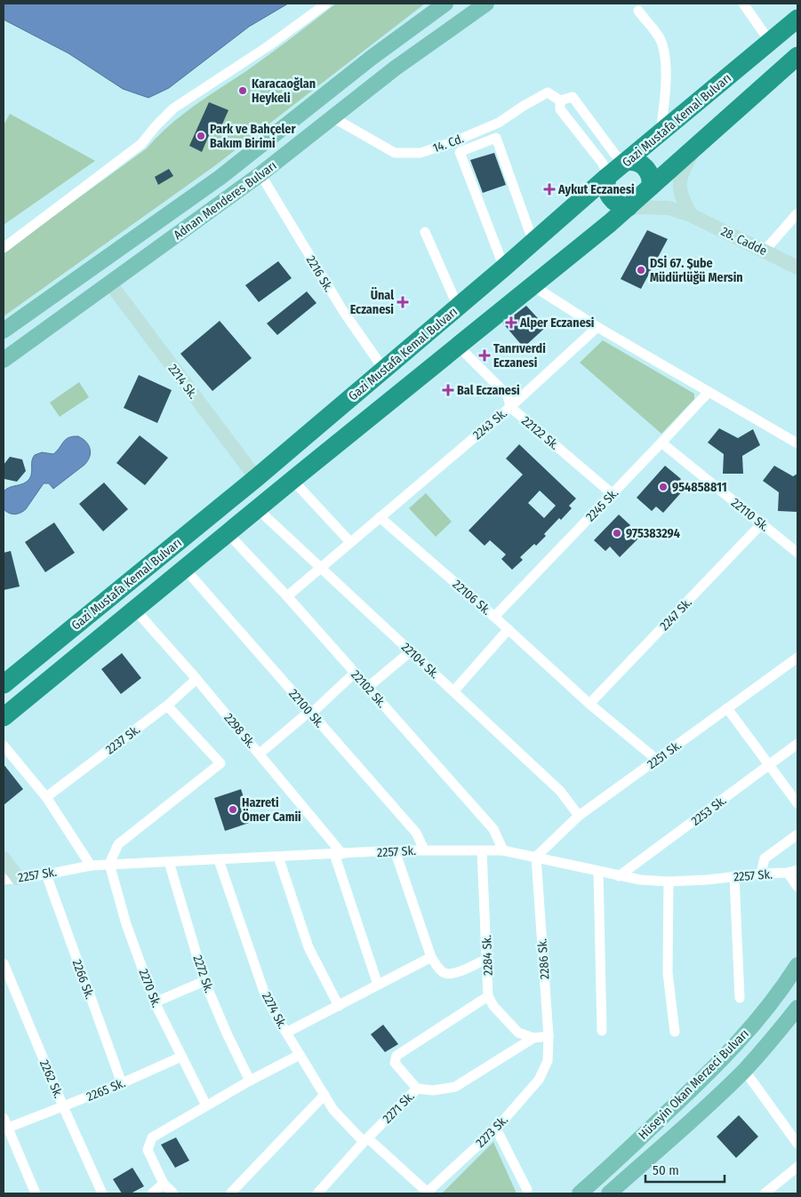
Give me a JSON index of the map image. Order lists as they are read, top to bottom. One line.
{"streets":{"highway":["Gazi Mustafa Kemal Bulvarı"],"main road":["Adnan Menderes Bulvarı","Hüseyin Okan Merzeci Bulvarı"],"street":["14. Cd.","28. Cadde","2216 Sk.","2214 Sk.","2243 Sk.","22122 Sk.","2245 Sk.","22110 Sk.","22106 Sk.","2247 Sk.","22104 Sk.","22102 Sk.","22100 Sk.","2298 Sk.","2237 Sk.","2251 Sk.","2253 Sk.","2257 Sk.","2284 Sk.","2286 Sk.","2272 Sk.","2266 Sk.","2270 Sk.","2274 Sk.","2262 Sk.","2265 Sk.","2271 Sk.","2273 Sk."]},"crossings":[["Gazi Mustafa Kemal Bulvarı","14. Cd."],["Gazi Mustafa Kemal Bulvarı","28. Cadde"],["Gazi Mustafa Kemal Bulvarı","2216 Sk."],["Gazi Mustafa Kemal Bulvarı","2214 Sk."],["Gazi Mustafa Kemal Bulvarı","22122 Sk."],["Gazi Mustafa Kemal Bulvarı","22104 Sk."],["Gazi Mustafa Kemal Bulvarı","22102 Sk."],["Gazi Mustafa Kemal Bulvarı","22100 Sk."],["Gazi Mustafa Kemal Bulvarı","2298 Sk."],["14. Cd.","Adnan Menderes Bulvarı"],["14. Cd.","28. Cadde"],["Adnan Menderes Bulvarı","2216 Sk."],["Adnan Menderes Bulvarı","2214 Sk."],["2243 Sk.","22122 Sk."],["2243 Sk.","22106 Sk."],["22122 Sk.","2245 Sk."],["2245 Sk.","22110 Sk."],["2245 Sk.","22106 Sk."],["22110 Sk.","2247 Sk."],["22106 Sk.","2247 Sk."],["22106 Sk.","2251 Sk."],["22104 Sk.","2251 Sk."],["22102 Sk.","2257 Sk."],["22100 Sk.","2257 Sk."],["2298 Sk.","2237 Sk."],["2298 Sk.","2257 Sk."],["2251 Sk.","2257 Sk."],["2251 Sk.","2286 Sk."],["2253 Sk.","2257 Sk."],["2257 Sk.","2284 Sk."],["2257 Sk.","2286 Sk."],["2257 Sk.","2272 Sk."],["2257 Sk.","2266 Sk."],["2257 Sk.","2270 Sk."],["2257 Sk.","2274 Sk."],["2286 Sk.","2271 Sk."],["2286 Sk.","2273 Sk."],["2266 Sk.","2265 Sk."],["2270 Sk.","2265 Sk."],["2274 Sk.","2271 Sk."],["2274 Sk.","2273 Sk."],["2262 Sk.","2265 Sk."]],"places":{"other":["Karacaoğlan Heykeli","Park ve Bahçeler Bakım Birimi","DSİ 67. Şube Müdürlüğü Mersin","954858811","975383294","Hazreti Ömer Camii"],"health":["Aykut Eczanesi","Ünal Eczanesi","Alper Eczanesi","Tanrıverdi Eczanesi","Bal Eczanesi"]},"scale_bar":"50 m"}
